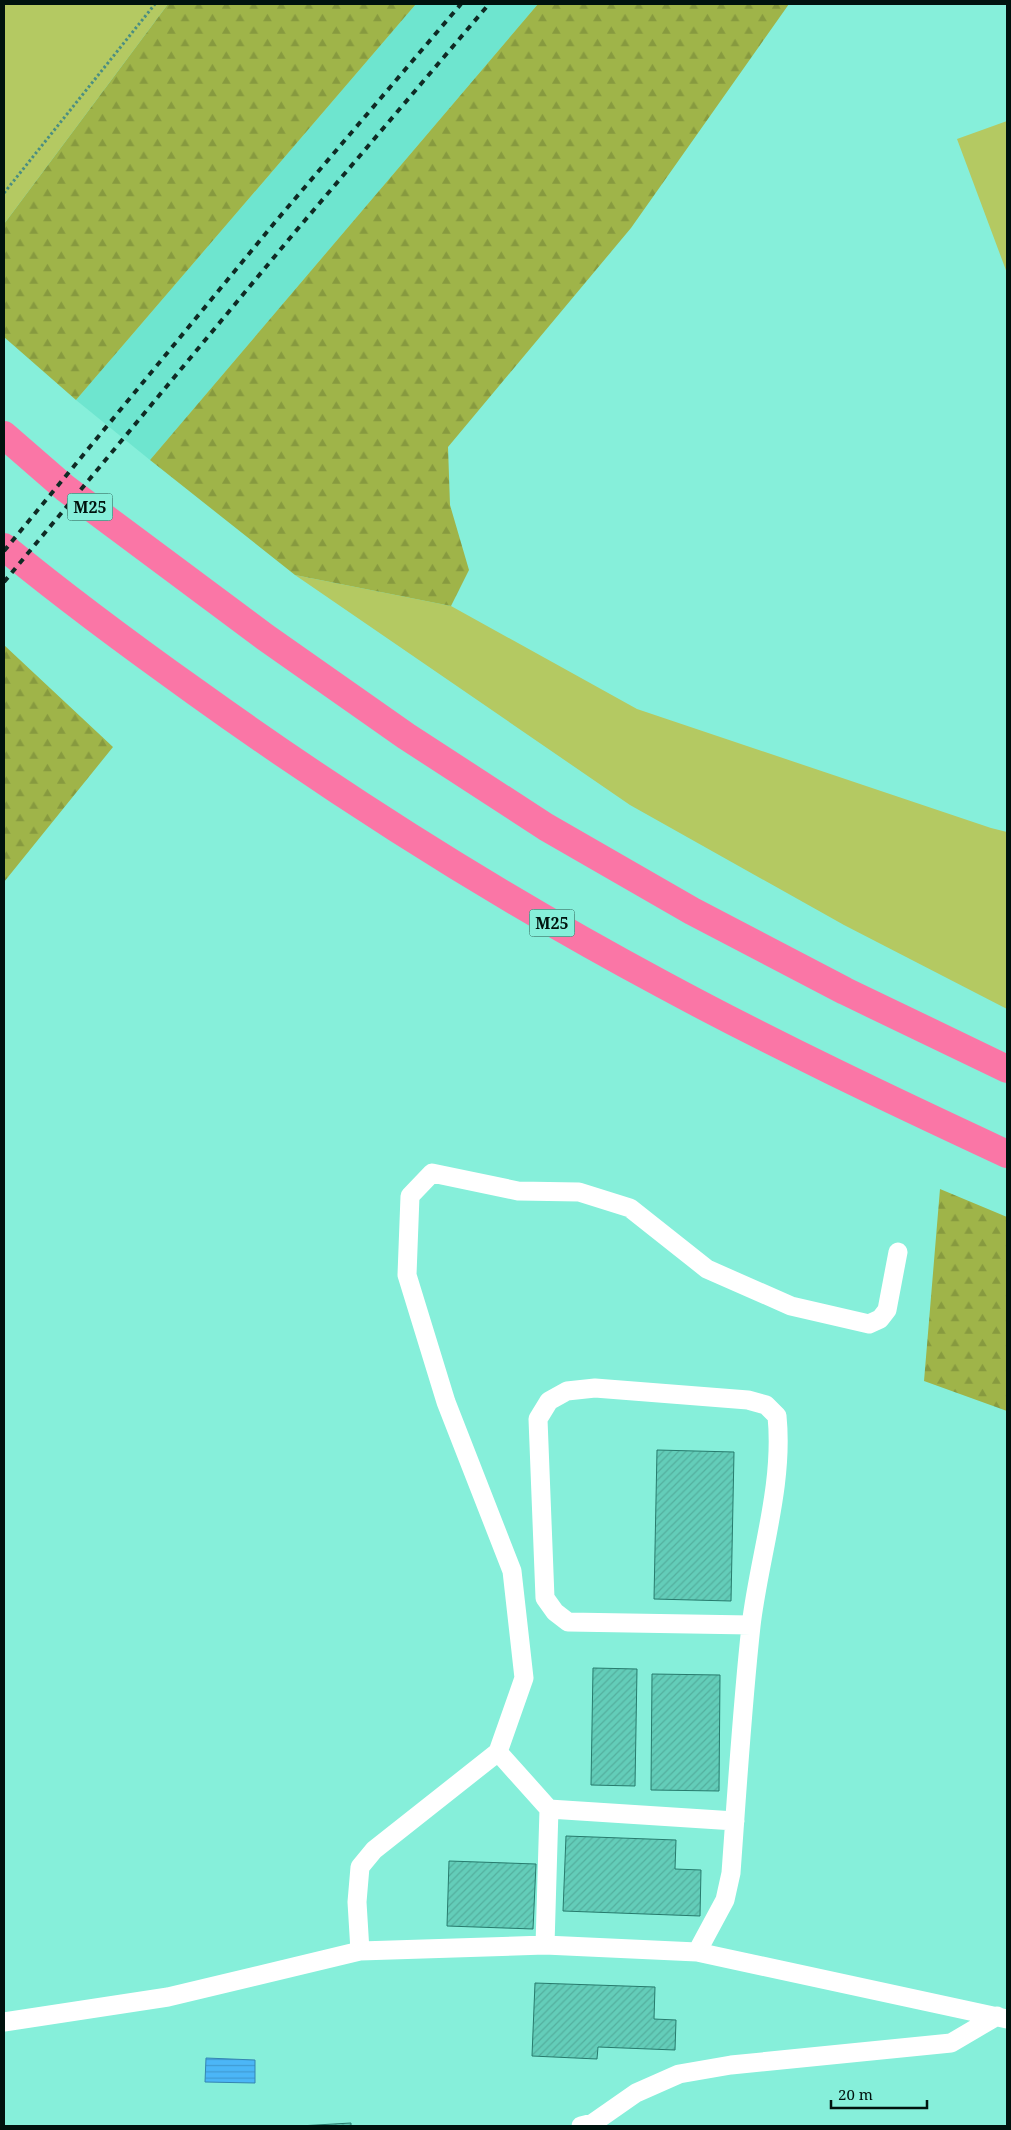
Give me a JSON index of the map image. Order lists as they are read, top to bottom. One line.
{"streets":{"highway":["M25"]},"scale_bar":"20 m"}
